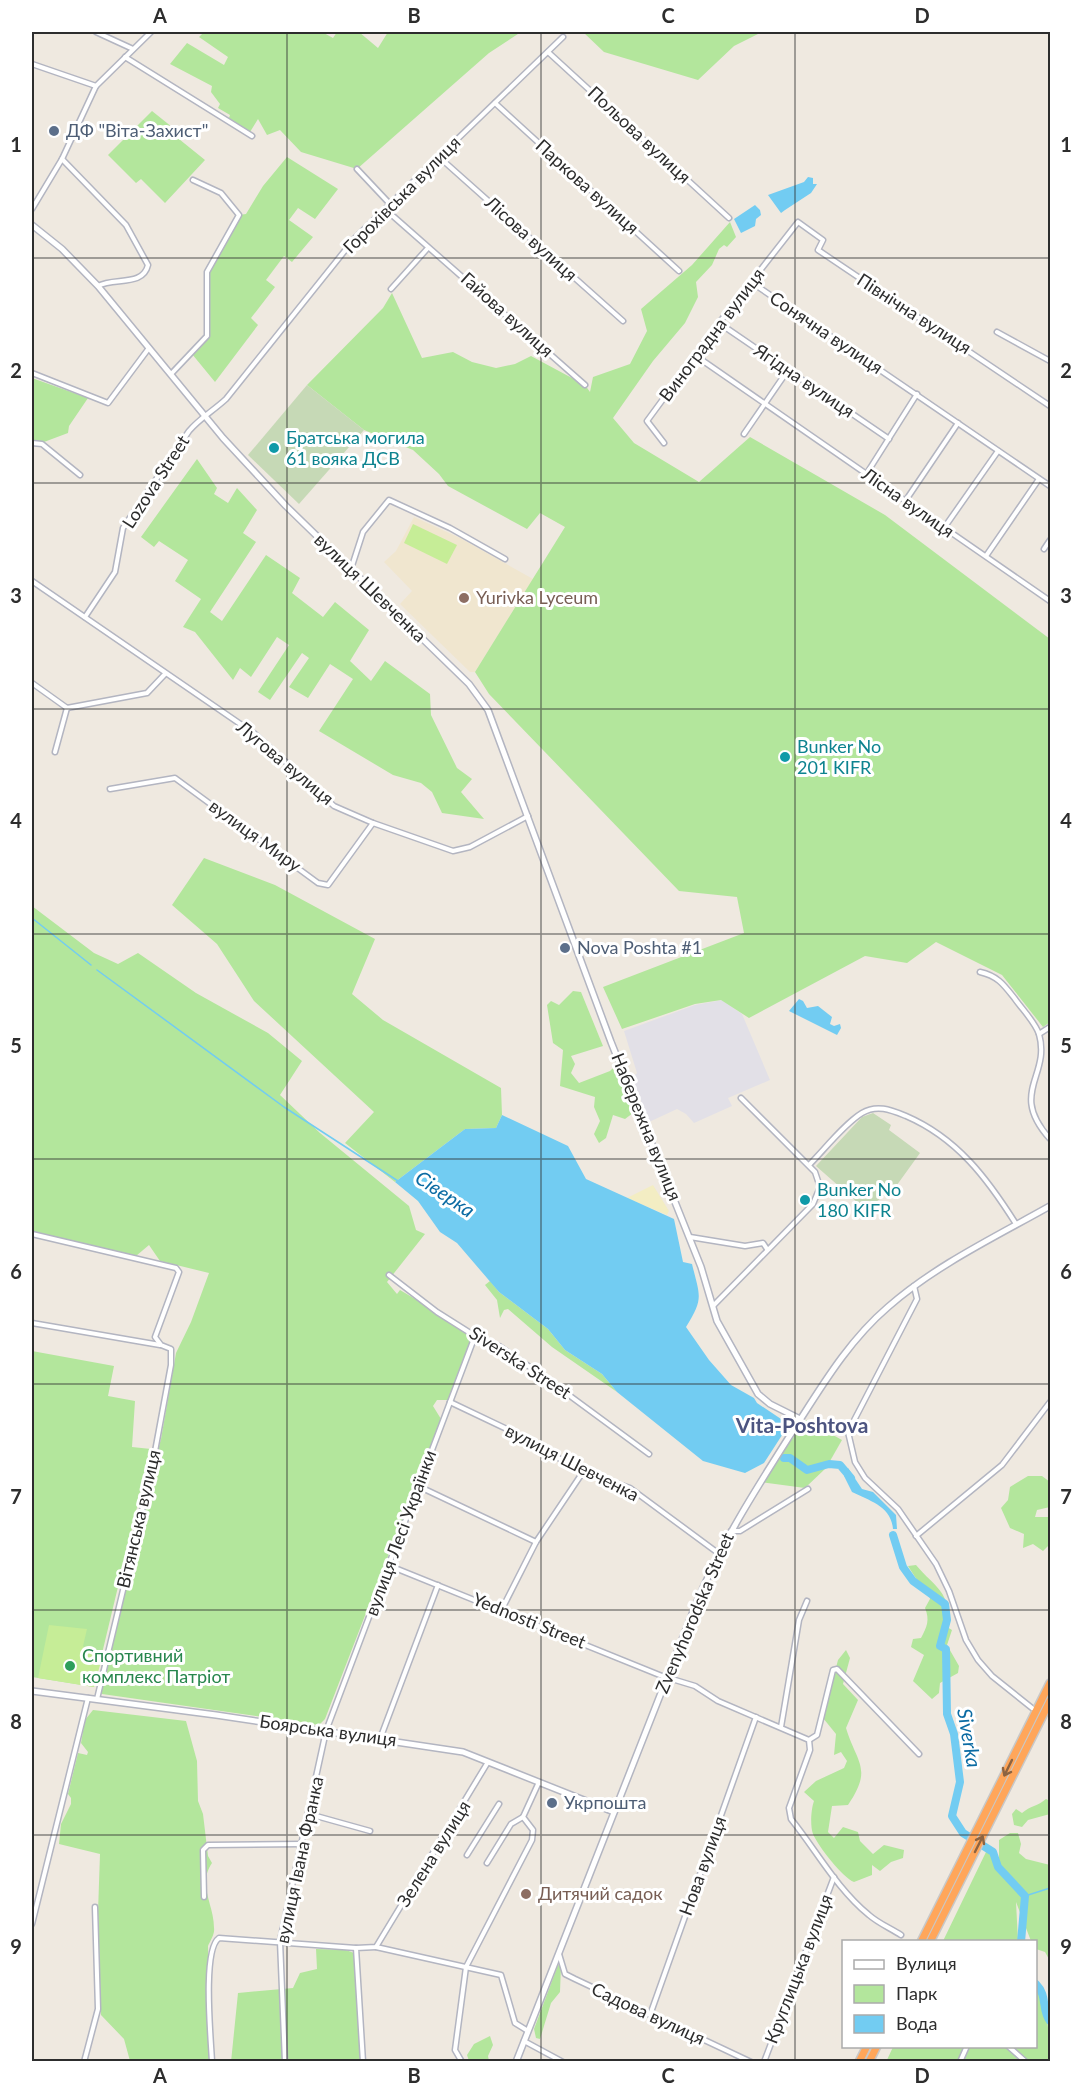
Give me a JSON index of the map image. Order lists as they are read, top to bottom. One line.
{"streets":{"street":["Польова вулиця","Паркова вулиця","Горохівська вулиця","Лісова вулиця","Північна вулиця","Гайова вулиця","Сонячна вулиця","Виноградна вулиця","Ягідна вулиця","Lozova Street","Лісна вулиця","вулиця Шевченка","Лугова вулиця","вулиця Миру","Набережна вулиця","Siverska Street","Вітянська вулиця","вулиця Лесі Українки","Zvenyhorodska Street","Yednosti Street","Боярська вулиця","Зелена вулиця","вулиця Івана Франка","Нова вулиця","Круглицька вулиця","Садова вулиця"]},"crossings":[["Польова вулиця","Горохівська вулиця"],["Паркова вулиця","Горохівська вулиця"],["Горохівська вулиця","Лісова вулиця"],["Горохівська вулиця","Гайова вулиця"],["Горохівська вулиця","Lozova Street"],["Горохівська вулиця","вулиця Шевченка"],["Північна вулиця","Виноградна вулиця"],["Сонячна вулиця","Виноградна вулиця"],["Виноградна вулиця","Ягідна вулиця"],["Виноградна вулиця","Лісна вулиця"],["Lozova Street","вулиця Шевченка"],["Lozova Street","Лугова вулиця"],["вулиця Шевченка","Лугова вулиця"],["вулиця Шевченка","Набережна вулиця"],["вулиця Шевченка","вулиця Лесі Українки"],["вулиця Шевченка","Zvenyhorodska Street"],["Лугова вулиця","вулиця Миру"],["Набережна вулиця","Zvenyhorodska Street"],["Siverska Street","вулиця Лесі Українки"],["Вітянська вулиця","Боярська вулиця"],["вулиця Лесі Українки","Yednosti Street"],["вулиця Лесі Українки","Боярська вулиця"],["вулиця Лесі Українки","вулиця Івана Франка"],["Zvenyhorodska Street","Yednosti Street"],["Zvenyhorodska Street","Боярська вулиця"],["Zvenyhorodska Street","Садова вулиця"],["Боярська вулиця","Зелена вулиця"],["Боярська вулиця","вулиця Івана Франка"],["Нова вулиця","Садова вулиця"]],"districts":["Vita-Poshtova"],"water":["Сіверка","Siverka"],"places":["ДФ \"Віта-Захист\"","Братська могила 61 вояка ДСВ","Yurivka Lyceum","Bunker No 201 KIFR","Nova Poshta #1","Bunker No 180 KIFR","Спортивний комплекс Патріот","Укрпошта","Дитячий садок"],"legend":["Вулиця","Парк","Вода"],"grid":{"columns":["A","B","C","D"],"rows":["1","2","3","4","5","6","7","8","9"]}}
